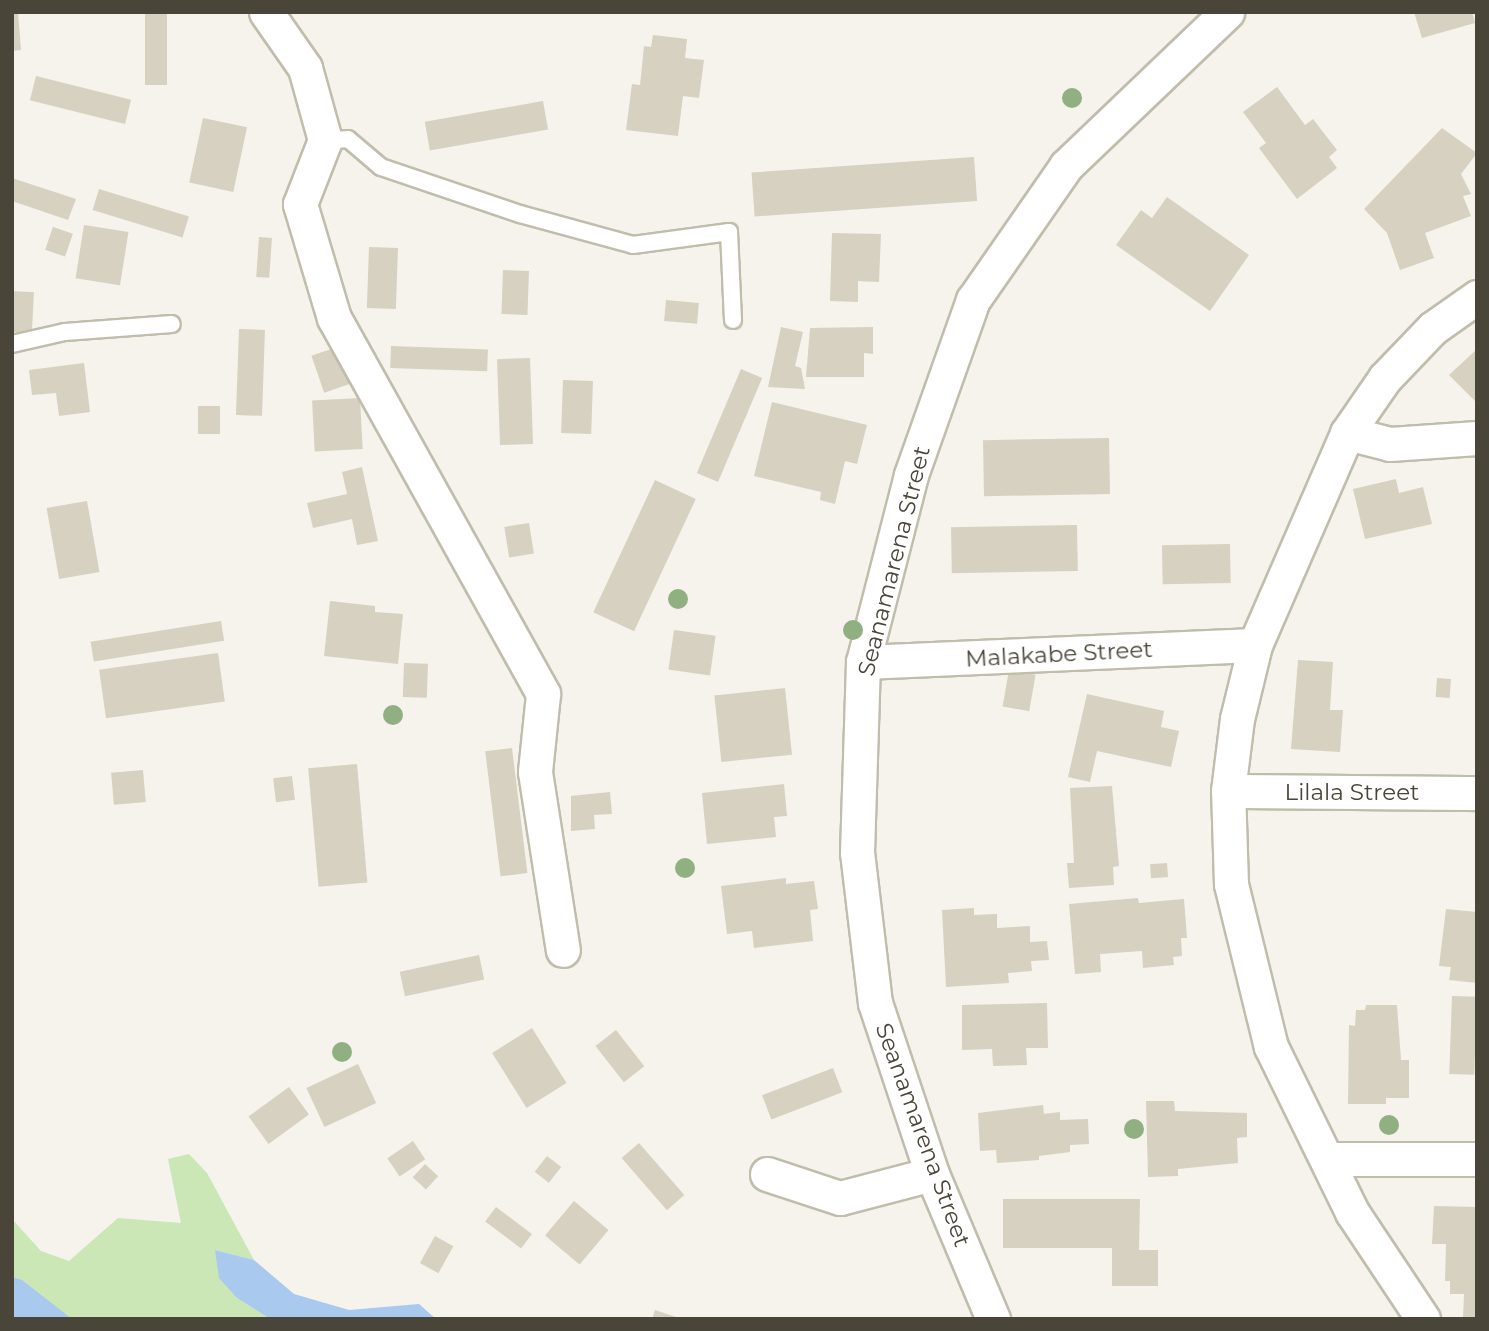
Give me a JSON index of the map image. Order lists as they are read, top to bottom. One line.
{"streets":{"street":["Seanamarena Street","Malakabe Street","Lilala Street"]},"crossings":[["Seanamarena Street","Malakabe Street"]]}
